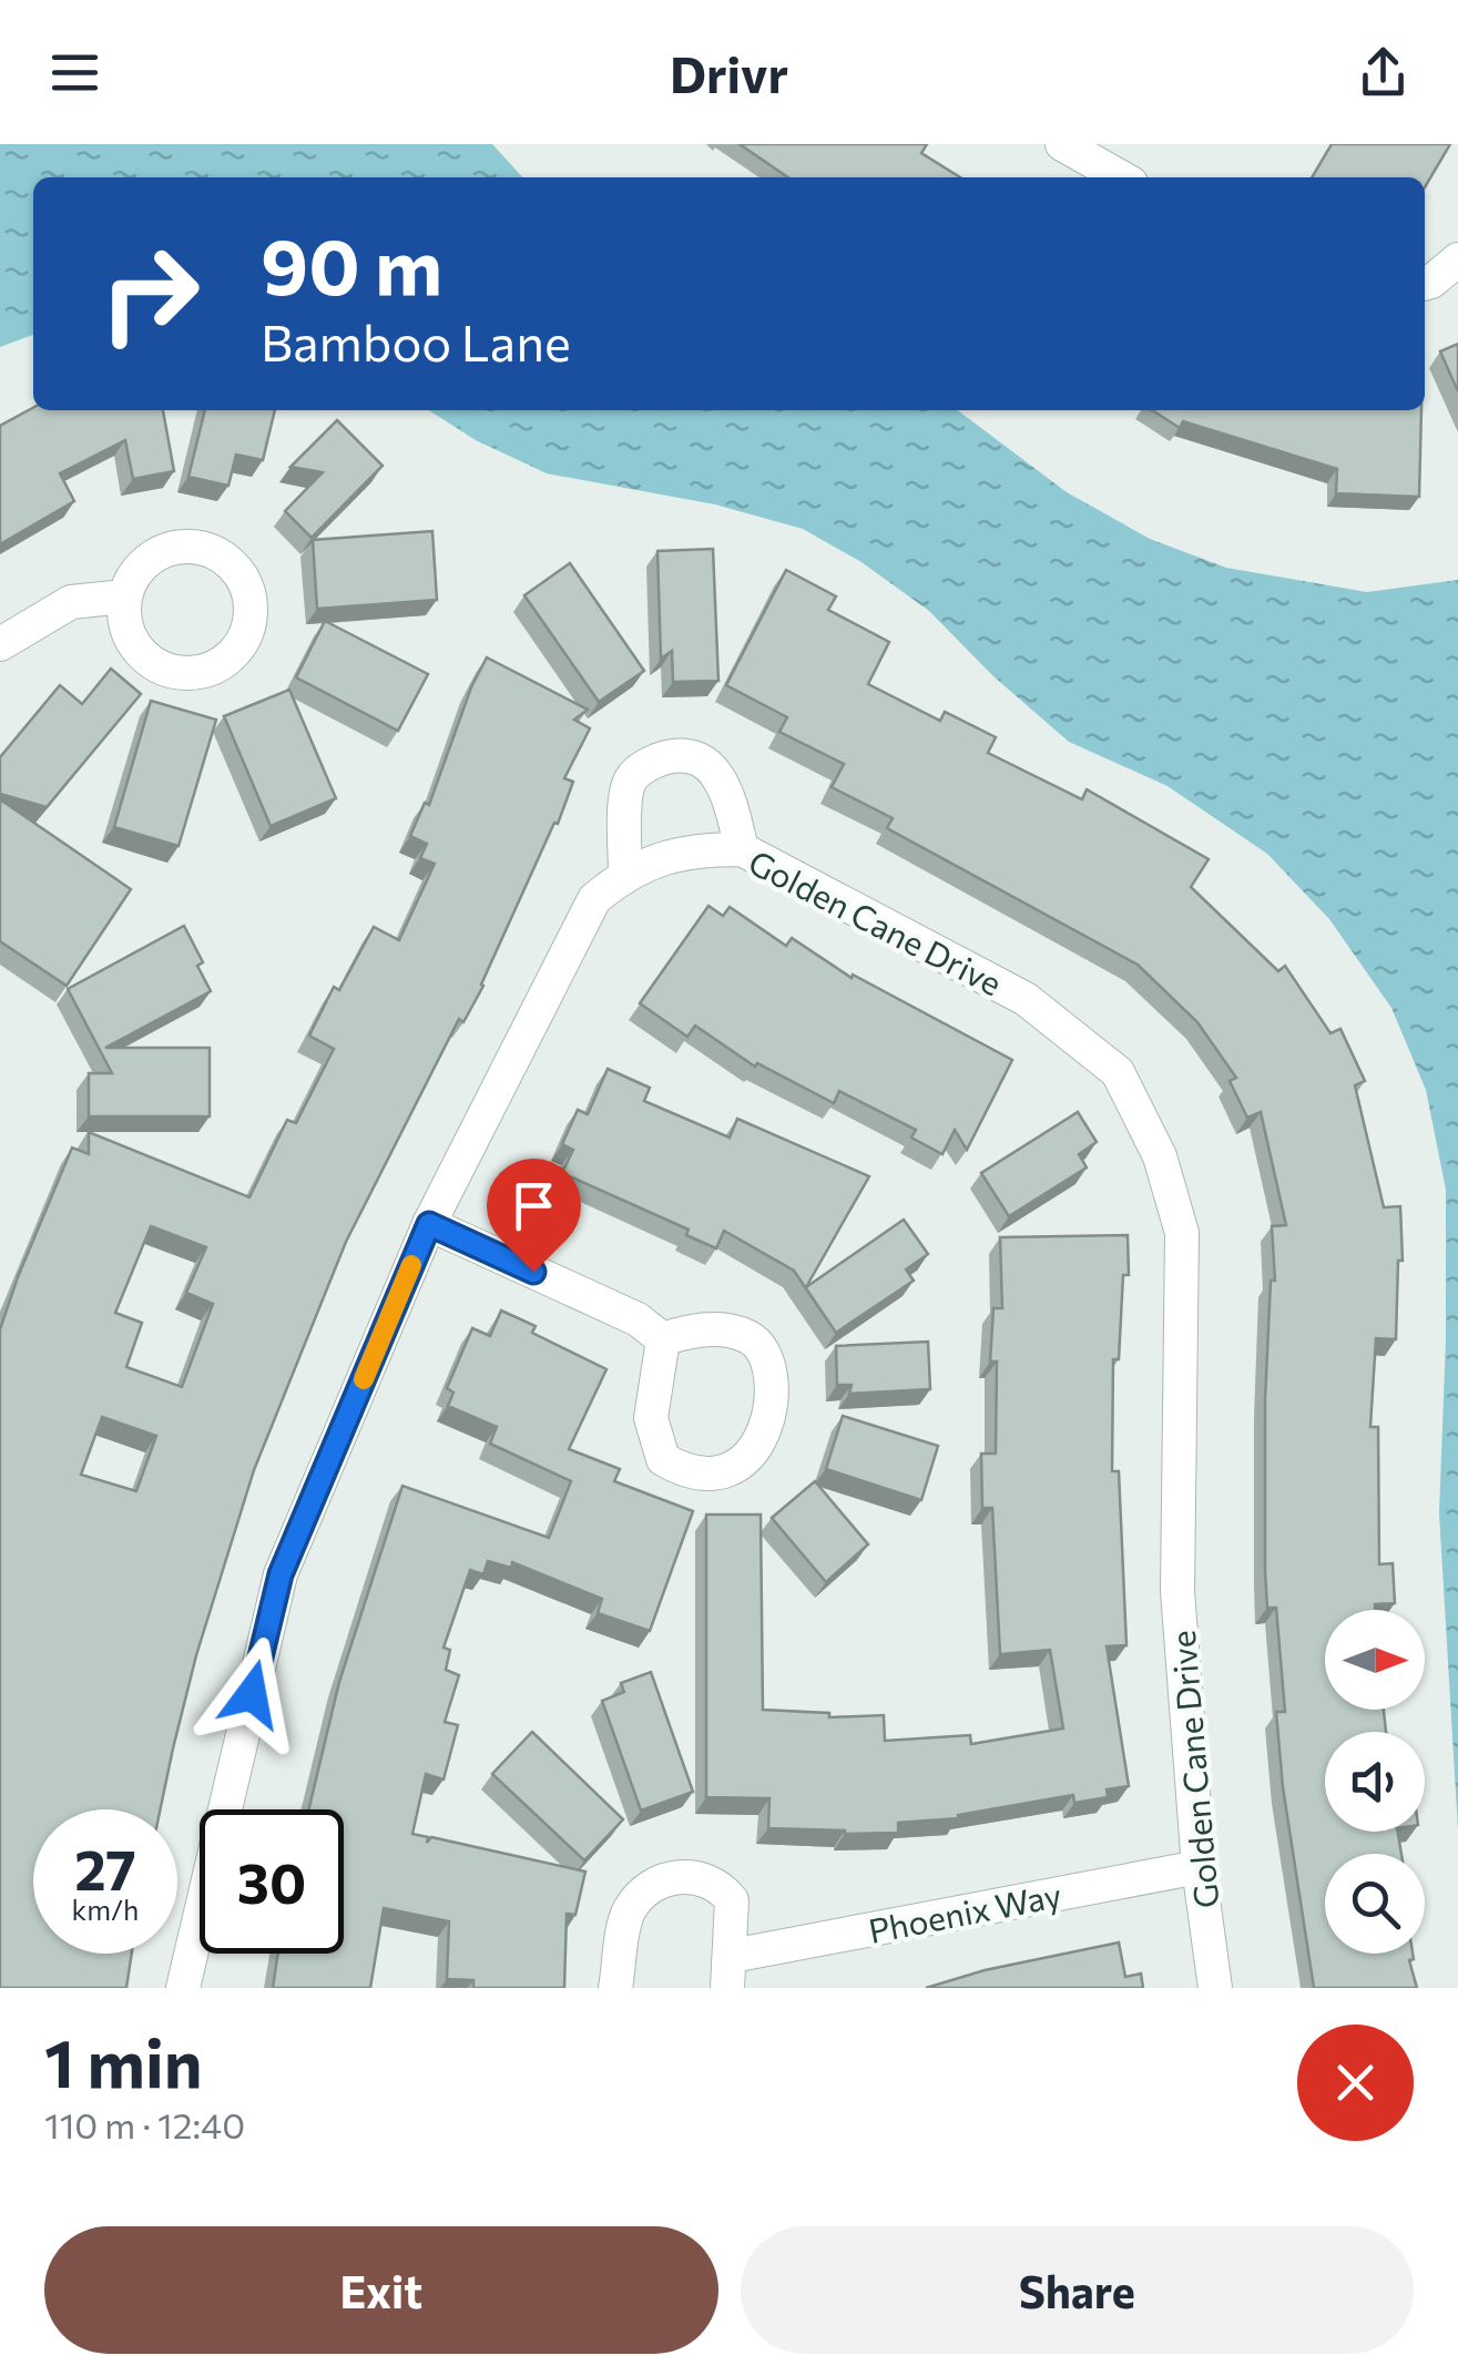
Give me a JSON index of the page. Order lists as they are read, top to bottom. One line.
{"streets":{"street":["Golden Cane Drive","Phoenix Way"]},"crossings":[["Golden Cane Drive","Phoenix Way"]],"north":"right","page":{"header":"Drivr","turn":["90 m","Bamboo Lane"],"speed":"27 km/h","limit":"30","heading":["1 min","110 m · 12:40"],"buttons":["Exit","Share"]}}
